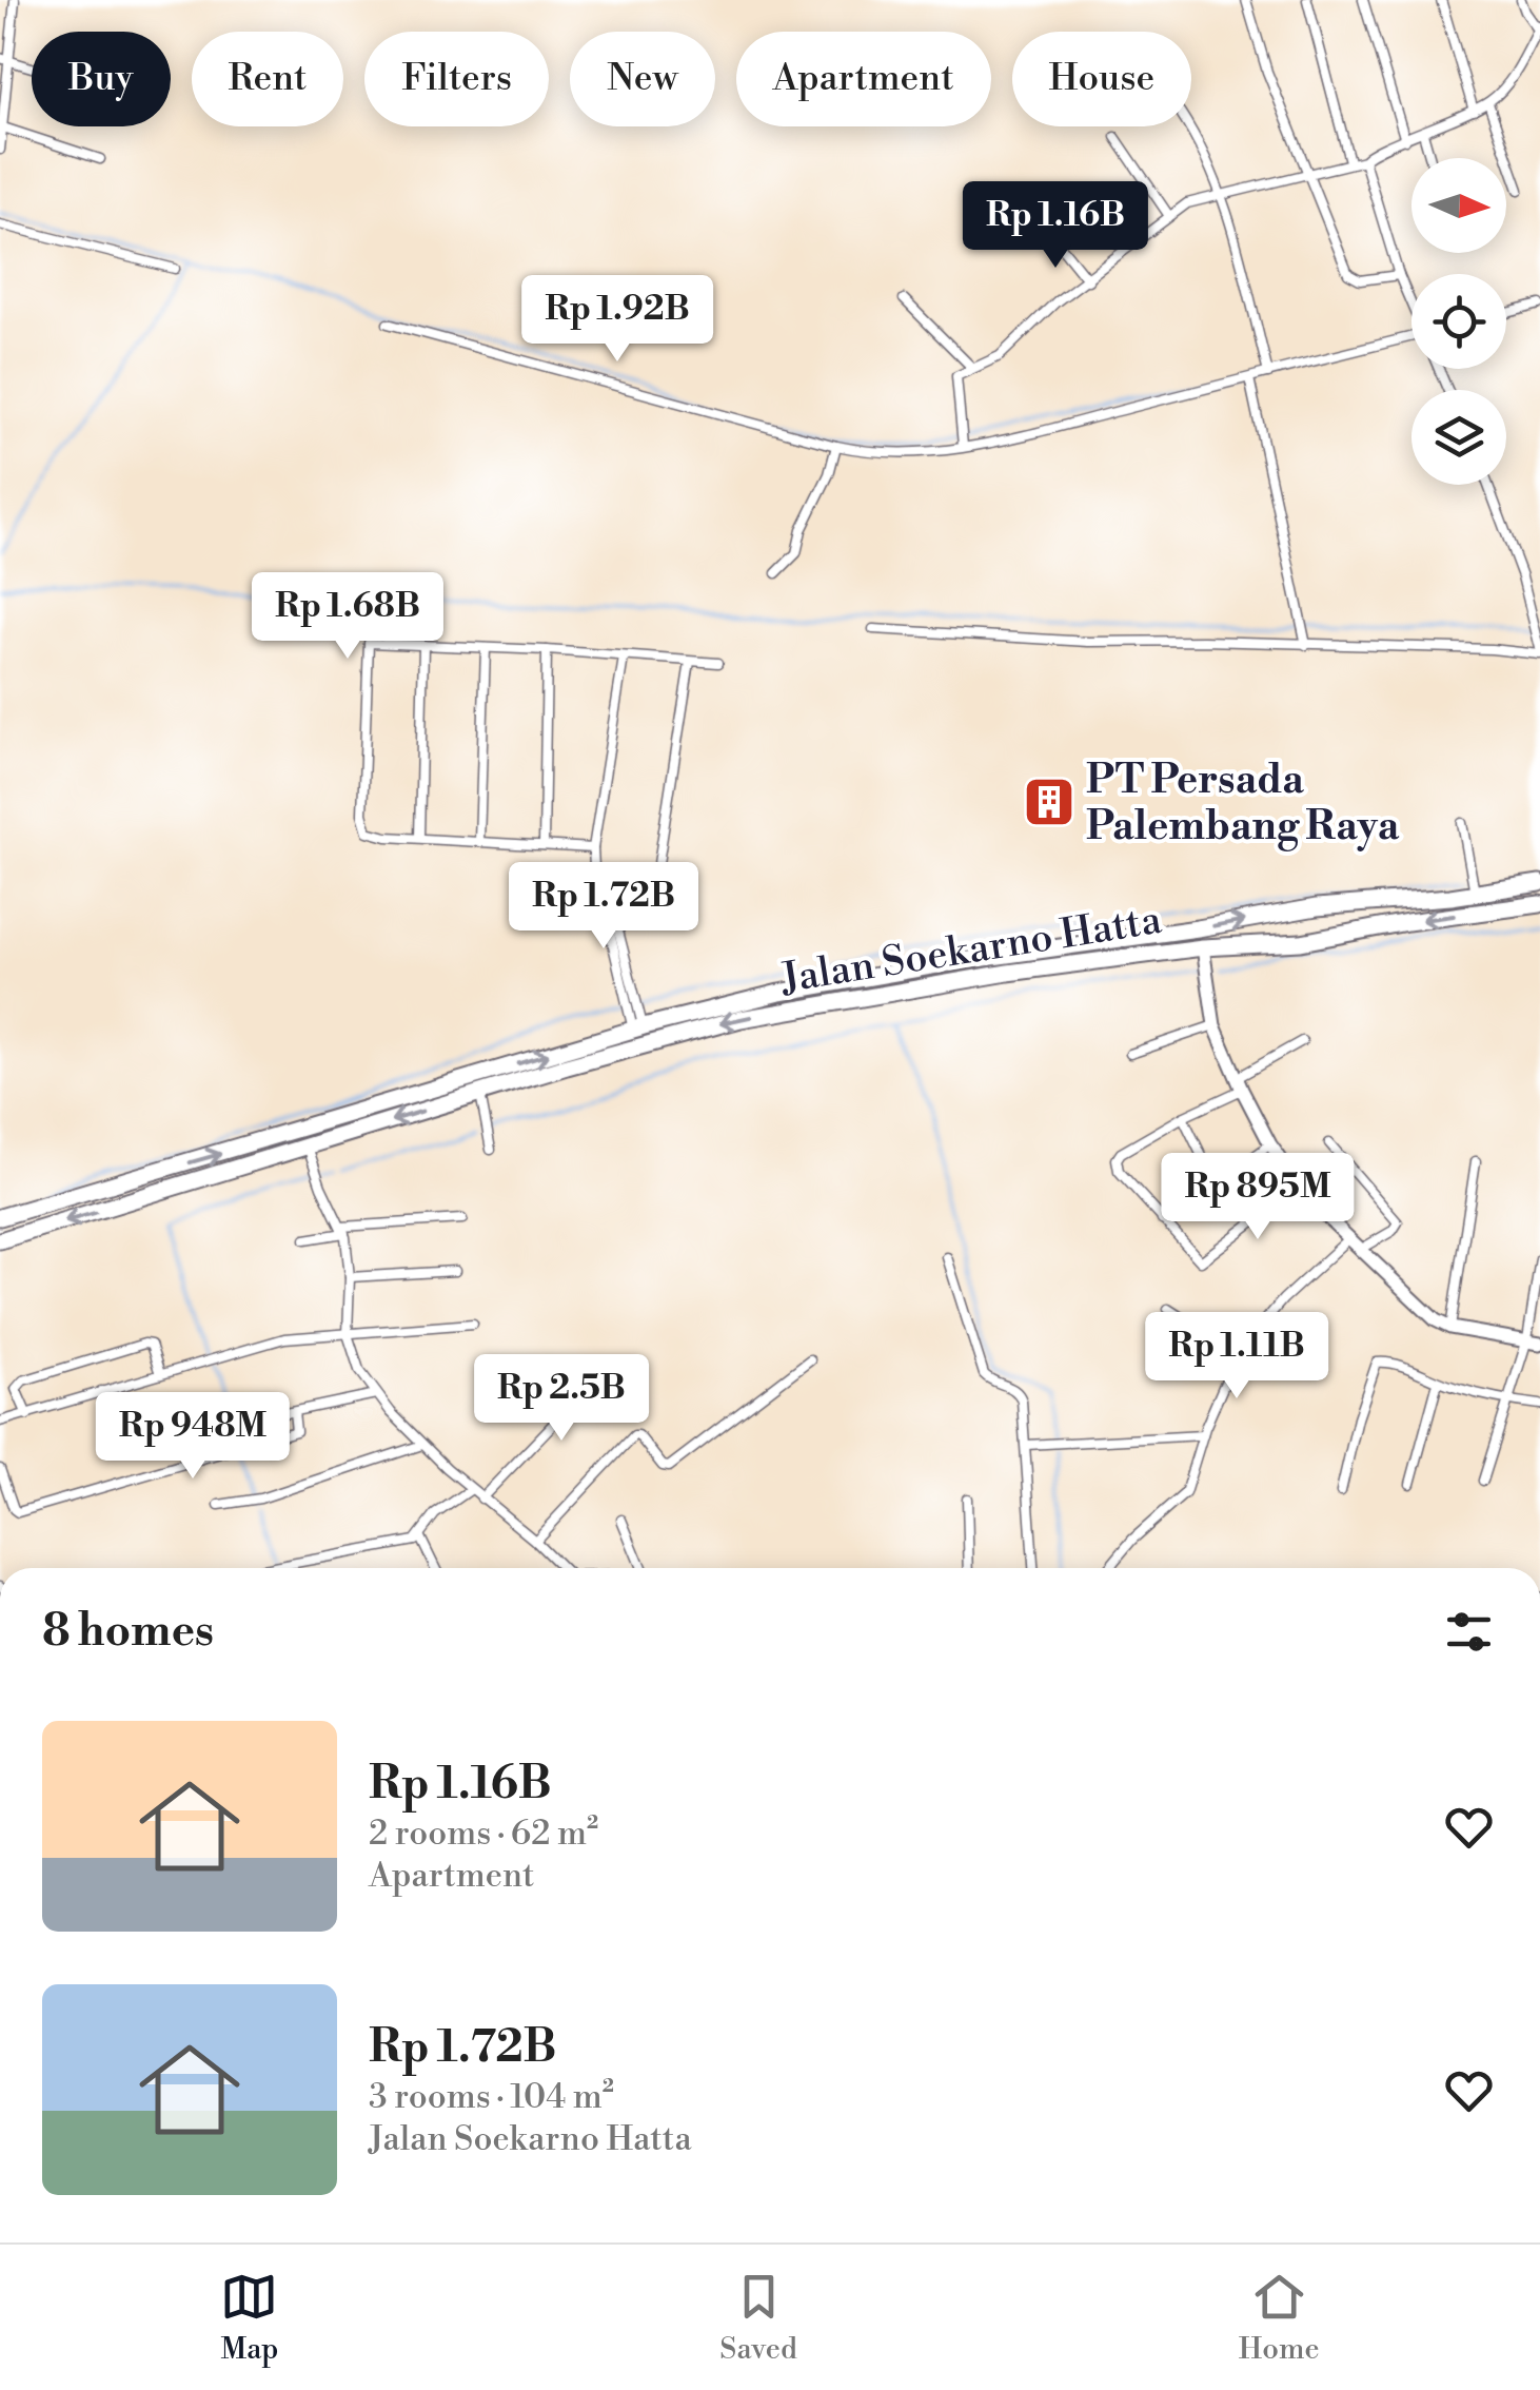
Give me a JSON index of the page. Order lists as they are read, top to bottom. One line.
{"streets":{"highway":["Jalan Soekarno Hatta"]},"places":{"building":["PT Persada Palembang Raya"]},"north":"right","page":{"chip":["Buy","Rent","Filters","New","Apartment","House"],"price":["Rp 1.16B","Rp 1.92B","Rp 1.68B","Rp 1.72B","Rp 895M","Rp 1.11B","Rp 2.5B","Rp 948M"],"heading":"8 homes","list":[{"name":"Rp 1.16B","note":"2 rooms · 62 m² · Apartment"},{"name":"Rp 1.72B","note":"3 rooms · 104 m² · Jalan Soekarno Hatta"}],"tabs":["Map","Saved","Home"]}}
